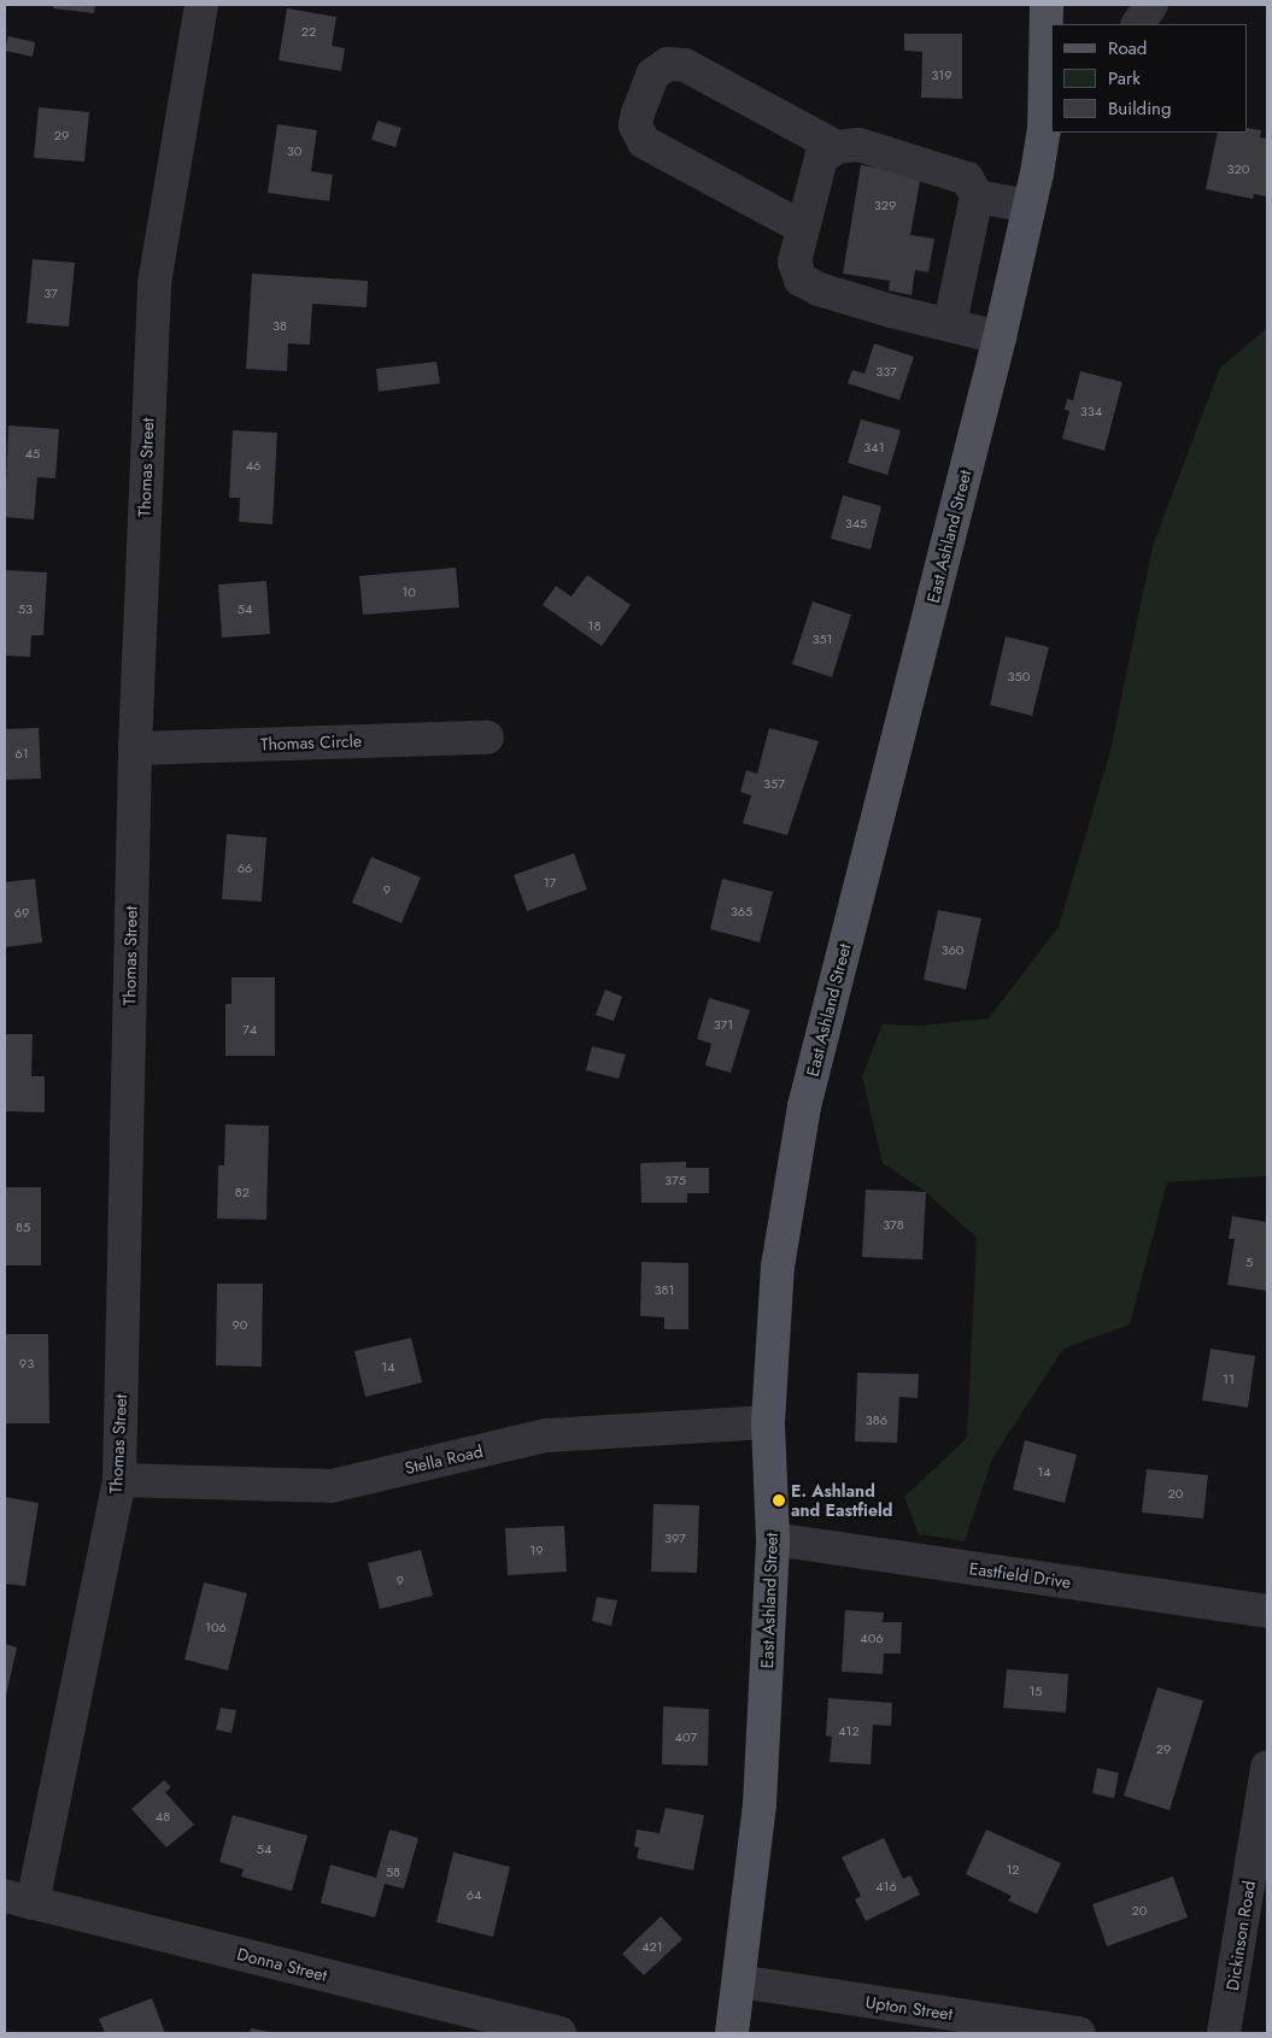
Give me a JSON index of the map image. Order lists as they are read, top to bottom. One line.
{"streets":{"main road":["East Ashland Street"],"street":["Thomas Street","Thomas Circle","Stella Road","Eastfield Drive","Dickinson Road","Donna Street","Upton Street"]},"crossings":[["Thomas Street","Thomas Circle"],["Thomas Street","Stella Road"],["Thomas Street","Donna Street"],["East Ashland Street","Stella Road"],["East Ashland Street","Eastfield Drive"],["East Ashland Street","Upton Street"]],"places":["E. Ashland and Eastfield"],"house_numbers":["22","319","29","30","320","329","37","38","337","334","341","45","46","345","10","53","54","18","351","350","61","357","66","17","9","365","69","360","371","74","375","82","378","85","5","381","90","93","14","11","386","14","20","397","19","9","106","406","15","412","407","29","48","54","12","58","416","64","20","421"],"legend":["Road","Park","Building"]}
